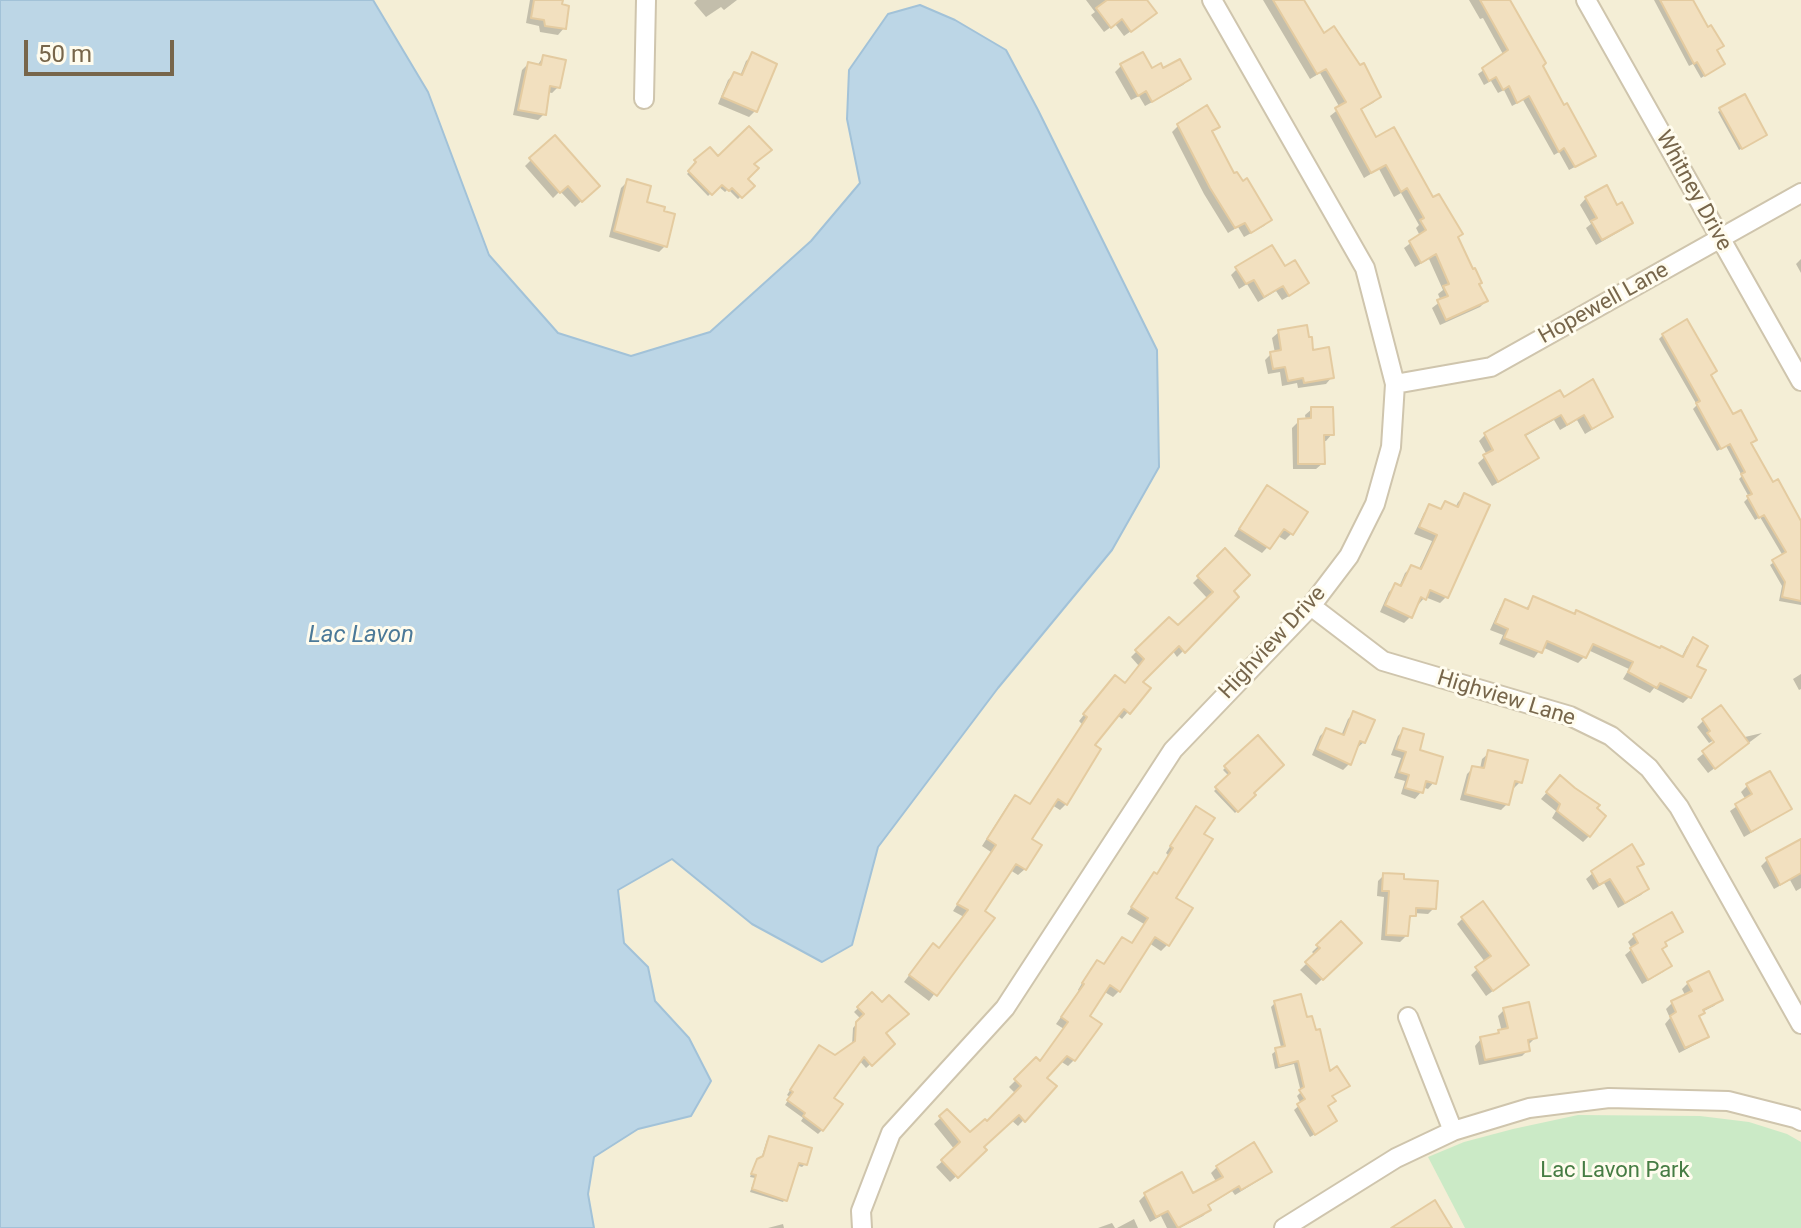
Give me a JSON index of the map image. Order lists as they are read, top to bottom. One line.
{"streets":{"street":["Whitney Drive","Hopewell Lane","Highview Drive","Highview Lane"]},"crossings":[["Whitney Drive","Hopewell Lane"],["Hopewell Lane","Highview Drive"],["Highview Drive","Highview Lane"]],"water":["Lac Lavon"],"parks":["Lac Lavon Park"],"scale_bar":"50 m"}
